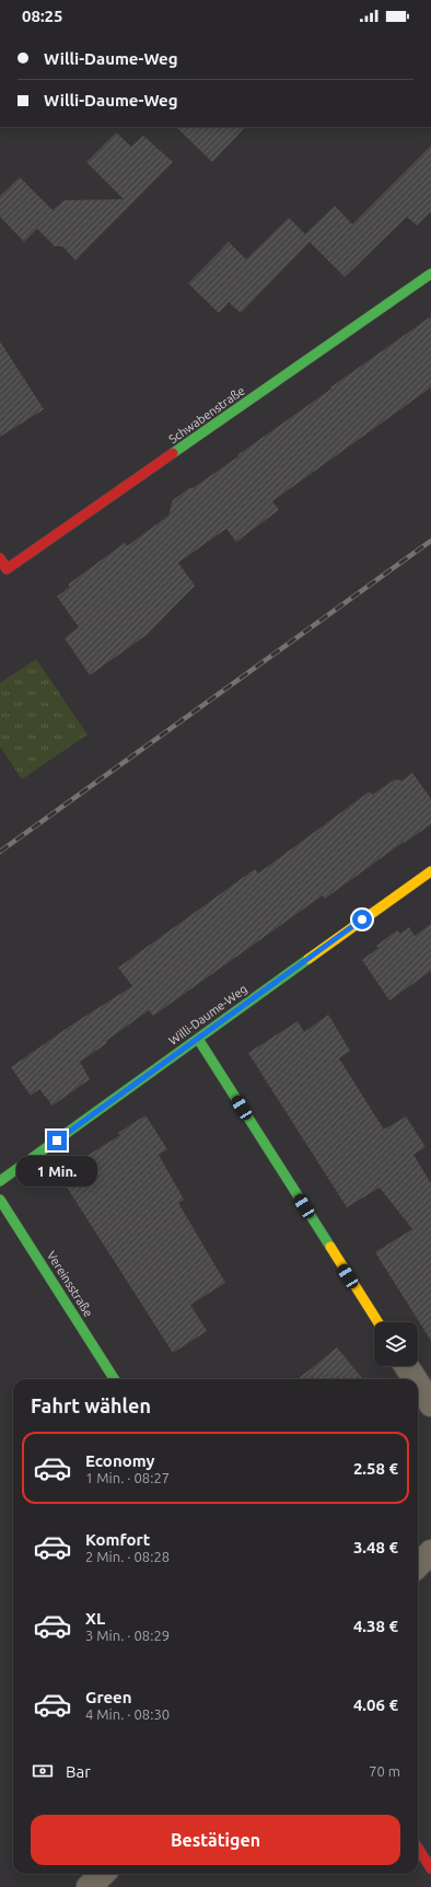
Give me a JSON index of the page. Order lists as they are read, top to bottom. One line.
{"streets":{"street":["Schwabenstraße","Willi-Daume-Weg","Vereinsstraße"]},"page":{"status":"08:25","banner":["Willi-Daume-Weg","Willi-Daume-Weg"],"bubble":"1 Min.","heading":"Fahrt wählen","list":[{"name":"Economy","note":"1 Min. · 08:27","value":"2.58 €"},{"name":"Komfort","note":"2 Min. · 08:28","value":"3.48 €"},{"name":"XL","note":"3 Min. · 08:29","value":"4.38 €"},{"name":"Green","note":"4 Min. · 08:30","value":"4.06 €"}],"pay":["Bar","70 m"],"buttons":"Bestätigen"}}
